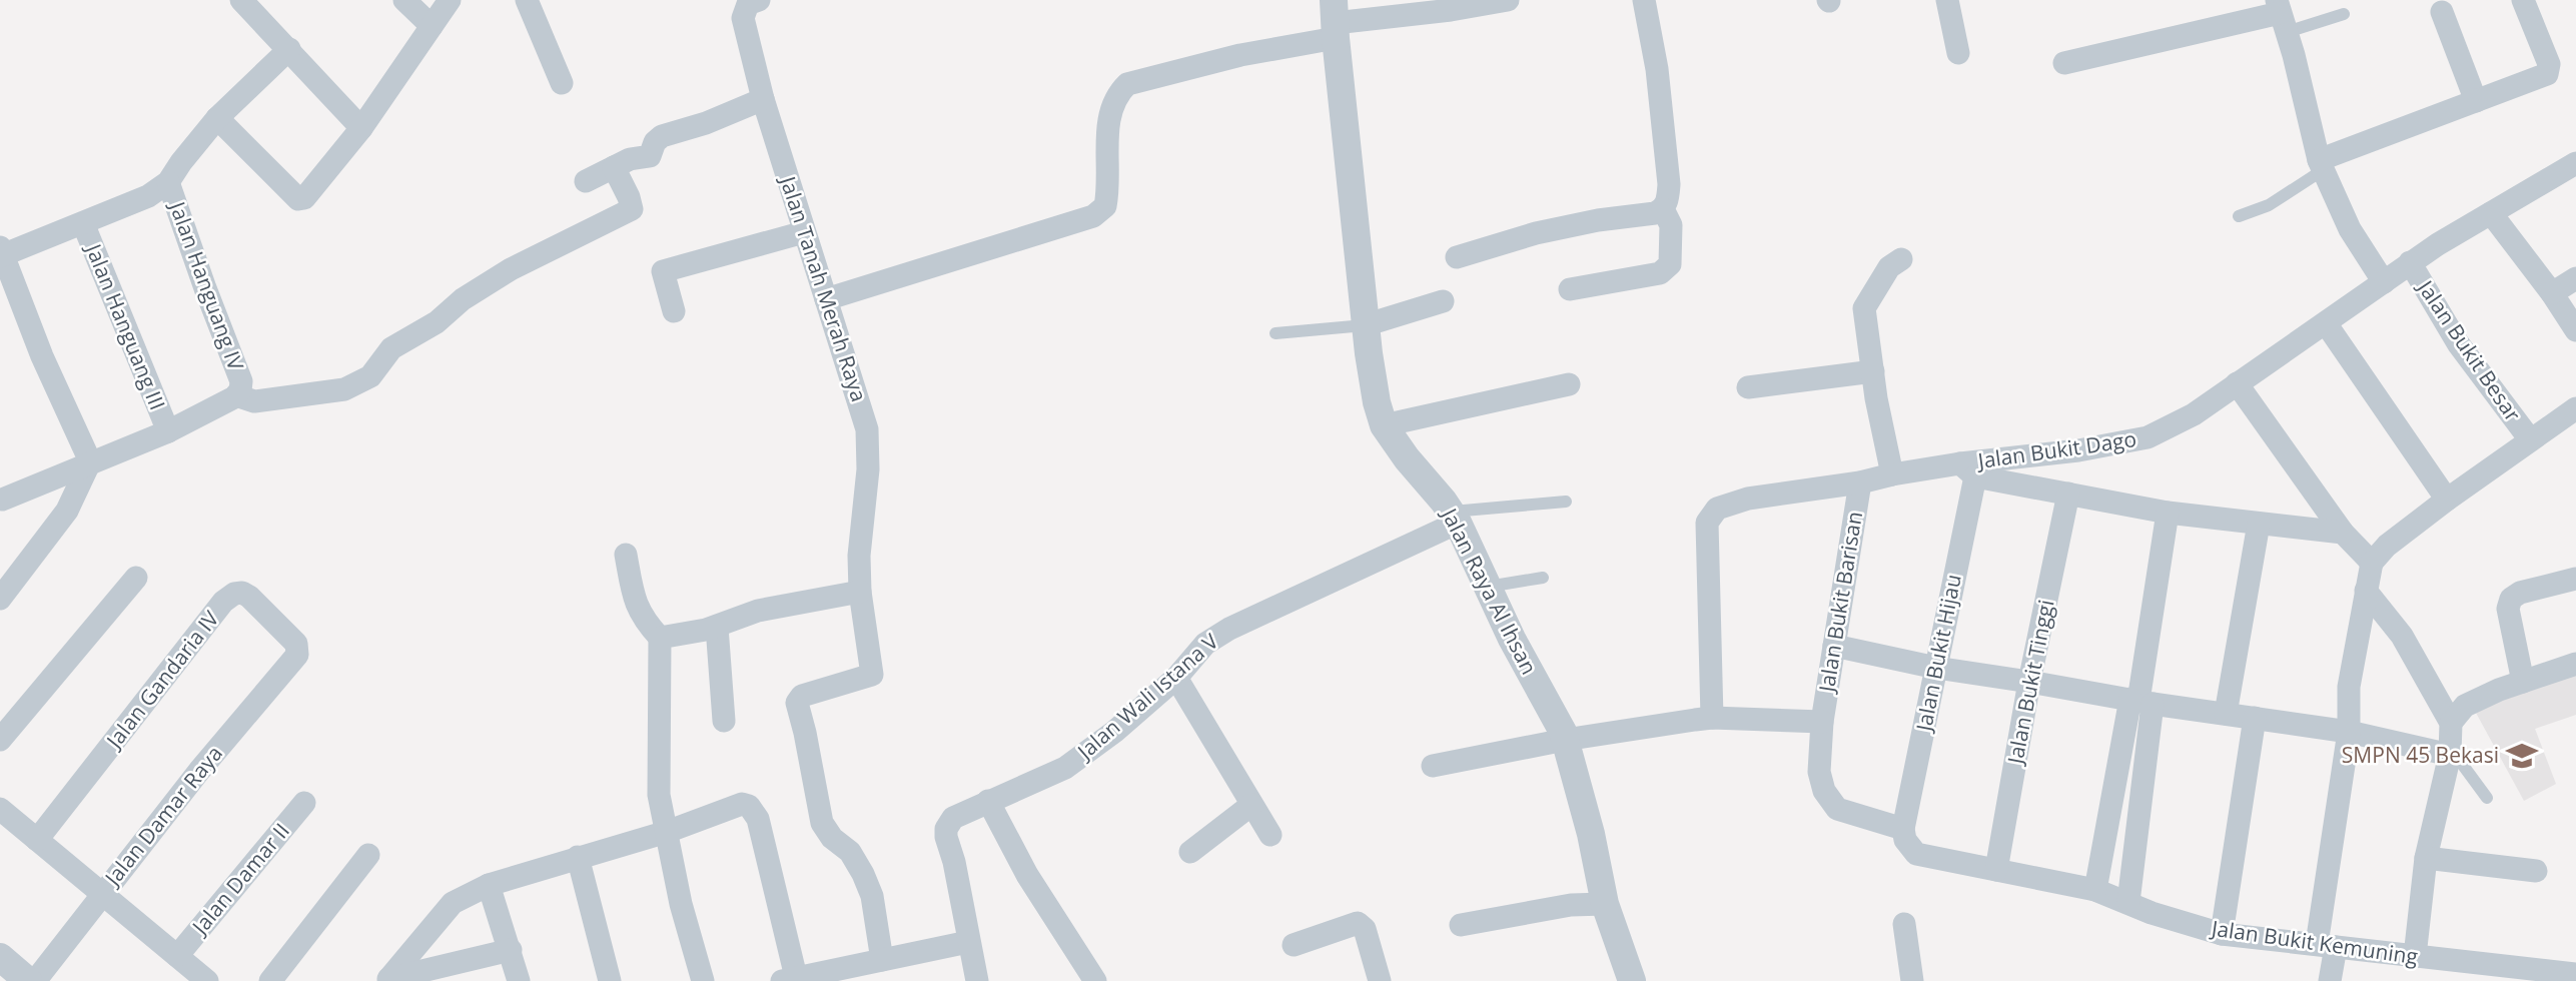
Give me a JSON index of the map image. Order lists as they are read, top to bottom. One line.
{"streets":{"street":["Jalan Hanguang IV","Jalan Tanah Merah Raya","Jalan Hanguang III","Jalan Bukit Besar","Jalan Bukit Dago","Jalan Raya Al Ihsan","Jalan Bukit Barisan","Jalan Bukit Hijau","Jalan Gandaria IV","Jalan Bukit Tinggi","Jalan Wali Istana V","Jalan Damar Raya","Jalan Damar II","Jalan Bukit Kemuning"]},"crossings":[["Jalan Bukit Besar","Jalan Bukit Dago"],["Jalan Bukit Dago","Jalan Bukit Barisan"],["Jalan Bukit Dago","Jalan Bukit Hijau"],["Jalan Raya Al Ihsan","Jalan Wali Istana V"],["Jalan Bukit Hijau","Jalan Bukit Kemuning"],["Jalan Gandaria IV","Jalan Damar Raya"],["Jalan Bukit Tinggi","Jalan Bukit Kemuning"]],"places":{"school or university":["SMPN 45 Bekasi"]}}
